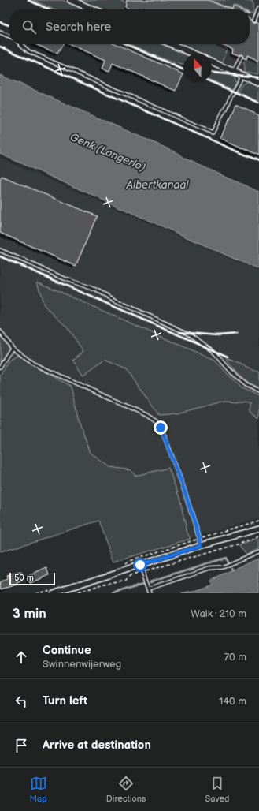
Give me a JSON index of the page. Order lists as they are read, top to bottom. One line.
{"water":["Genk (Langerlo)","Albertkanaal"],"scale_bar":"50 m","north":"top","page":{"search":"Search here","scale":"50 m","heading":["3 min","Walk · 210 m"],"list":[["Continue","Swinnenwijerweg","70 m"],["Turn left","140 m"],"Arrive at destination"],"nav":["Map","Directions","Saved"]}}
